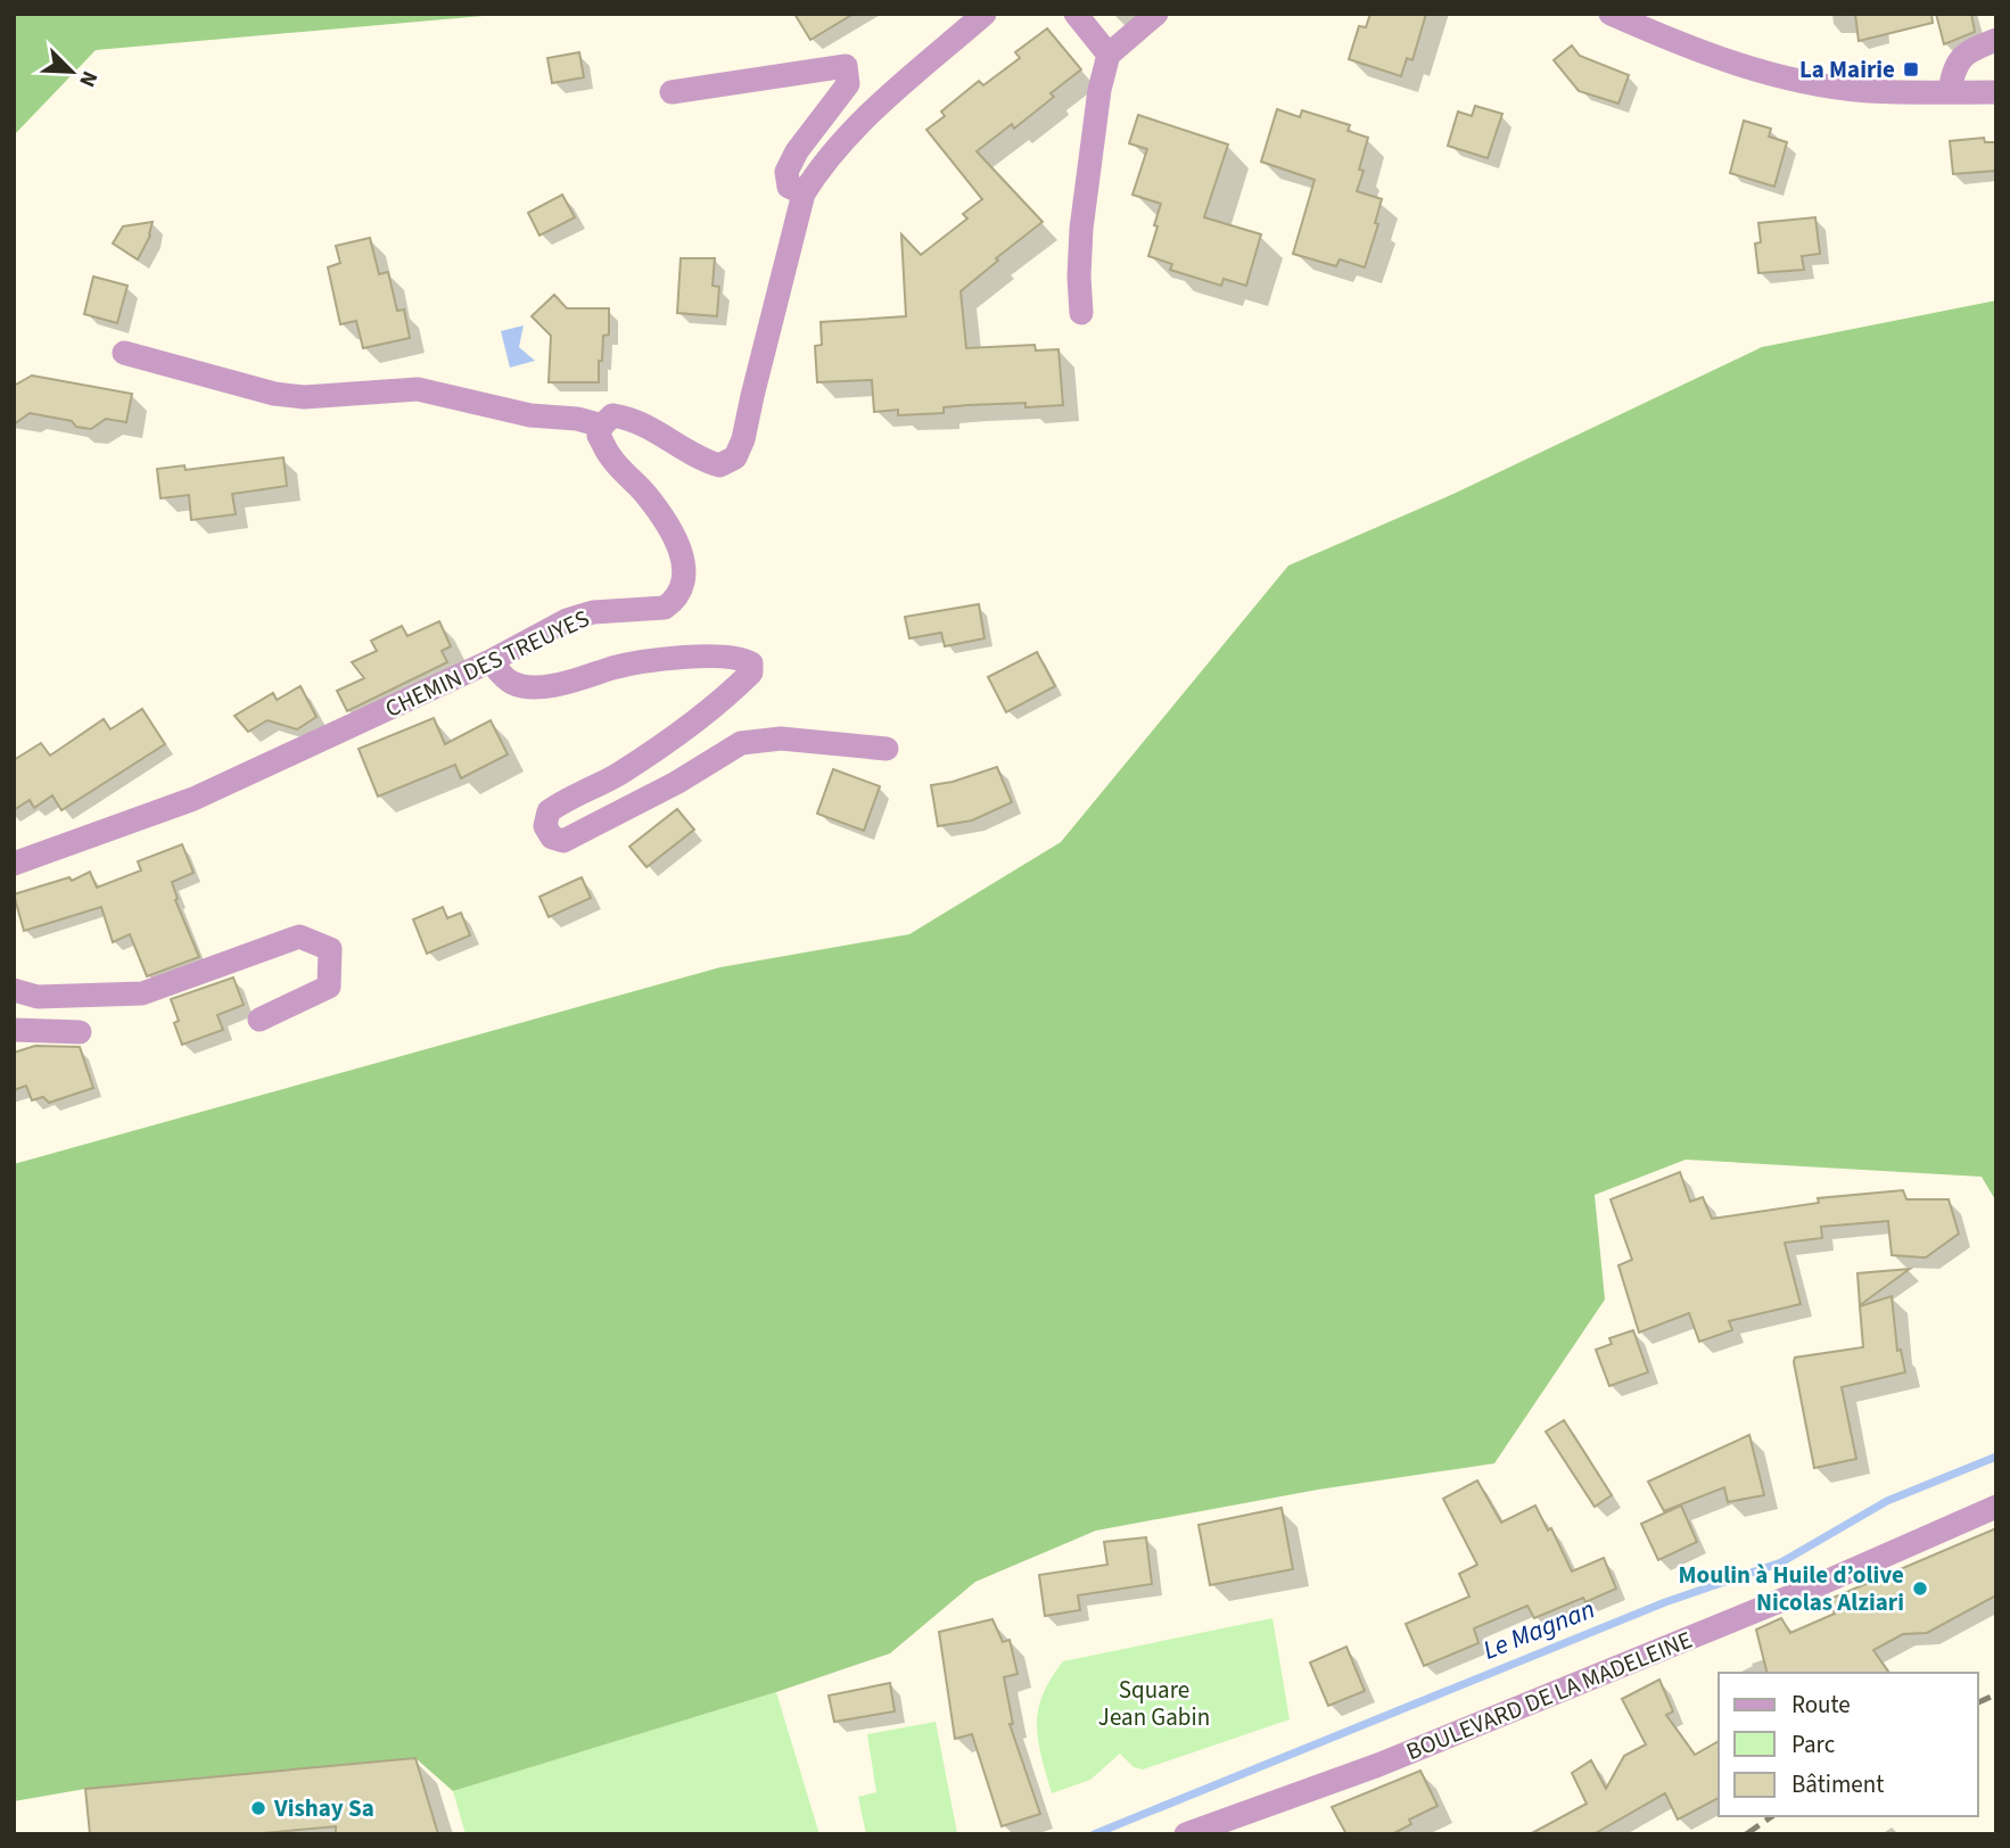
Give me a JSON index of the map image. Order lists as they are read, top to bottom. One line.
{"streets":{"street":["CHEMIN DES TREUYES","BOULEVARD DE LA MADELEINE"]},"water":["Le Magnan"],"parks":["Square Jean Gabin"],"places":{"transit":["La Mairie"],"other":["Moulin à Huile d’olive Nicolas Alziari","Vishay Sa"]},"legend":["Route","Parc","Bâtiment"],"north":"bottom right"}
